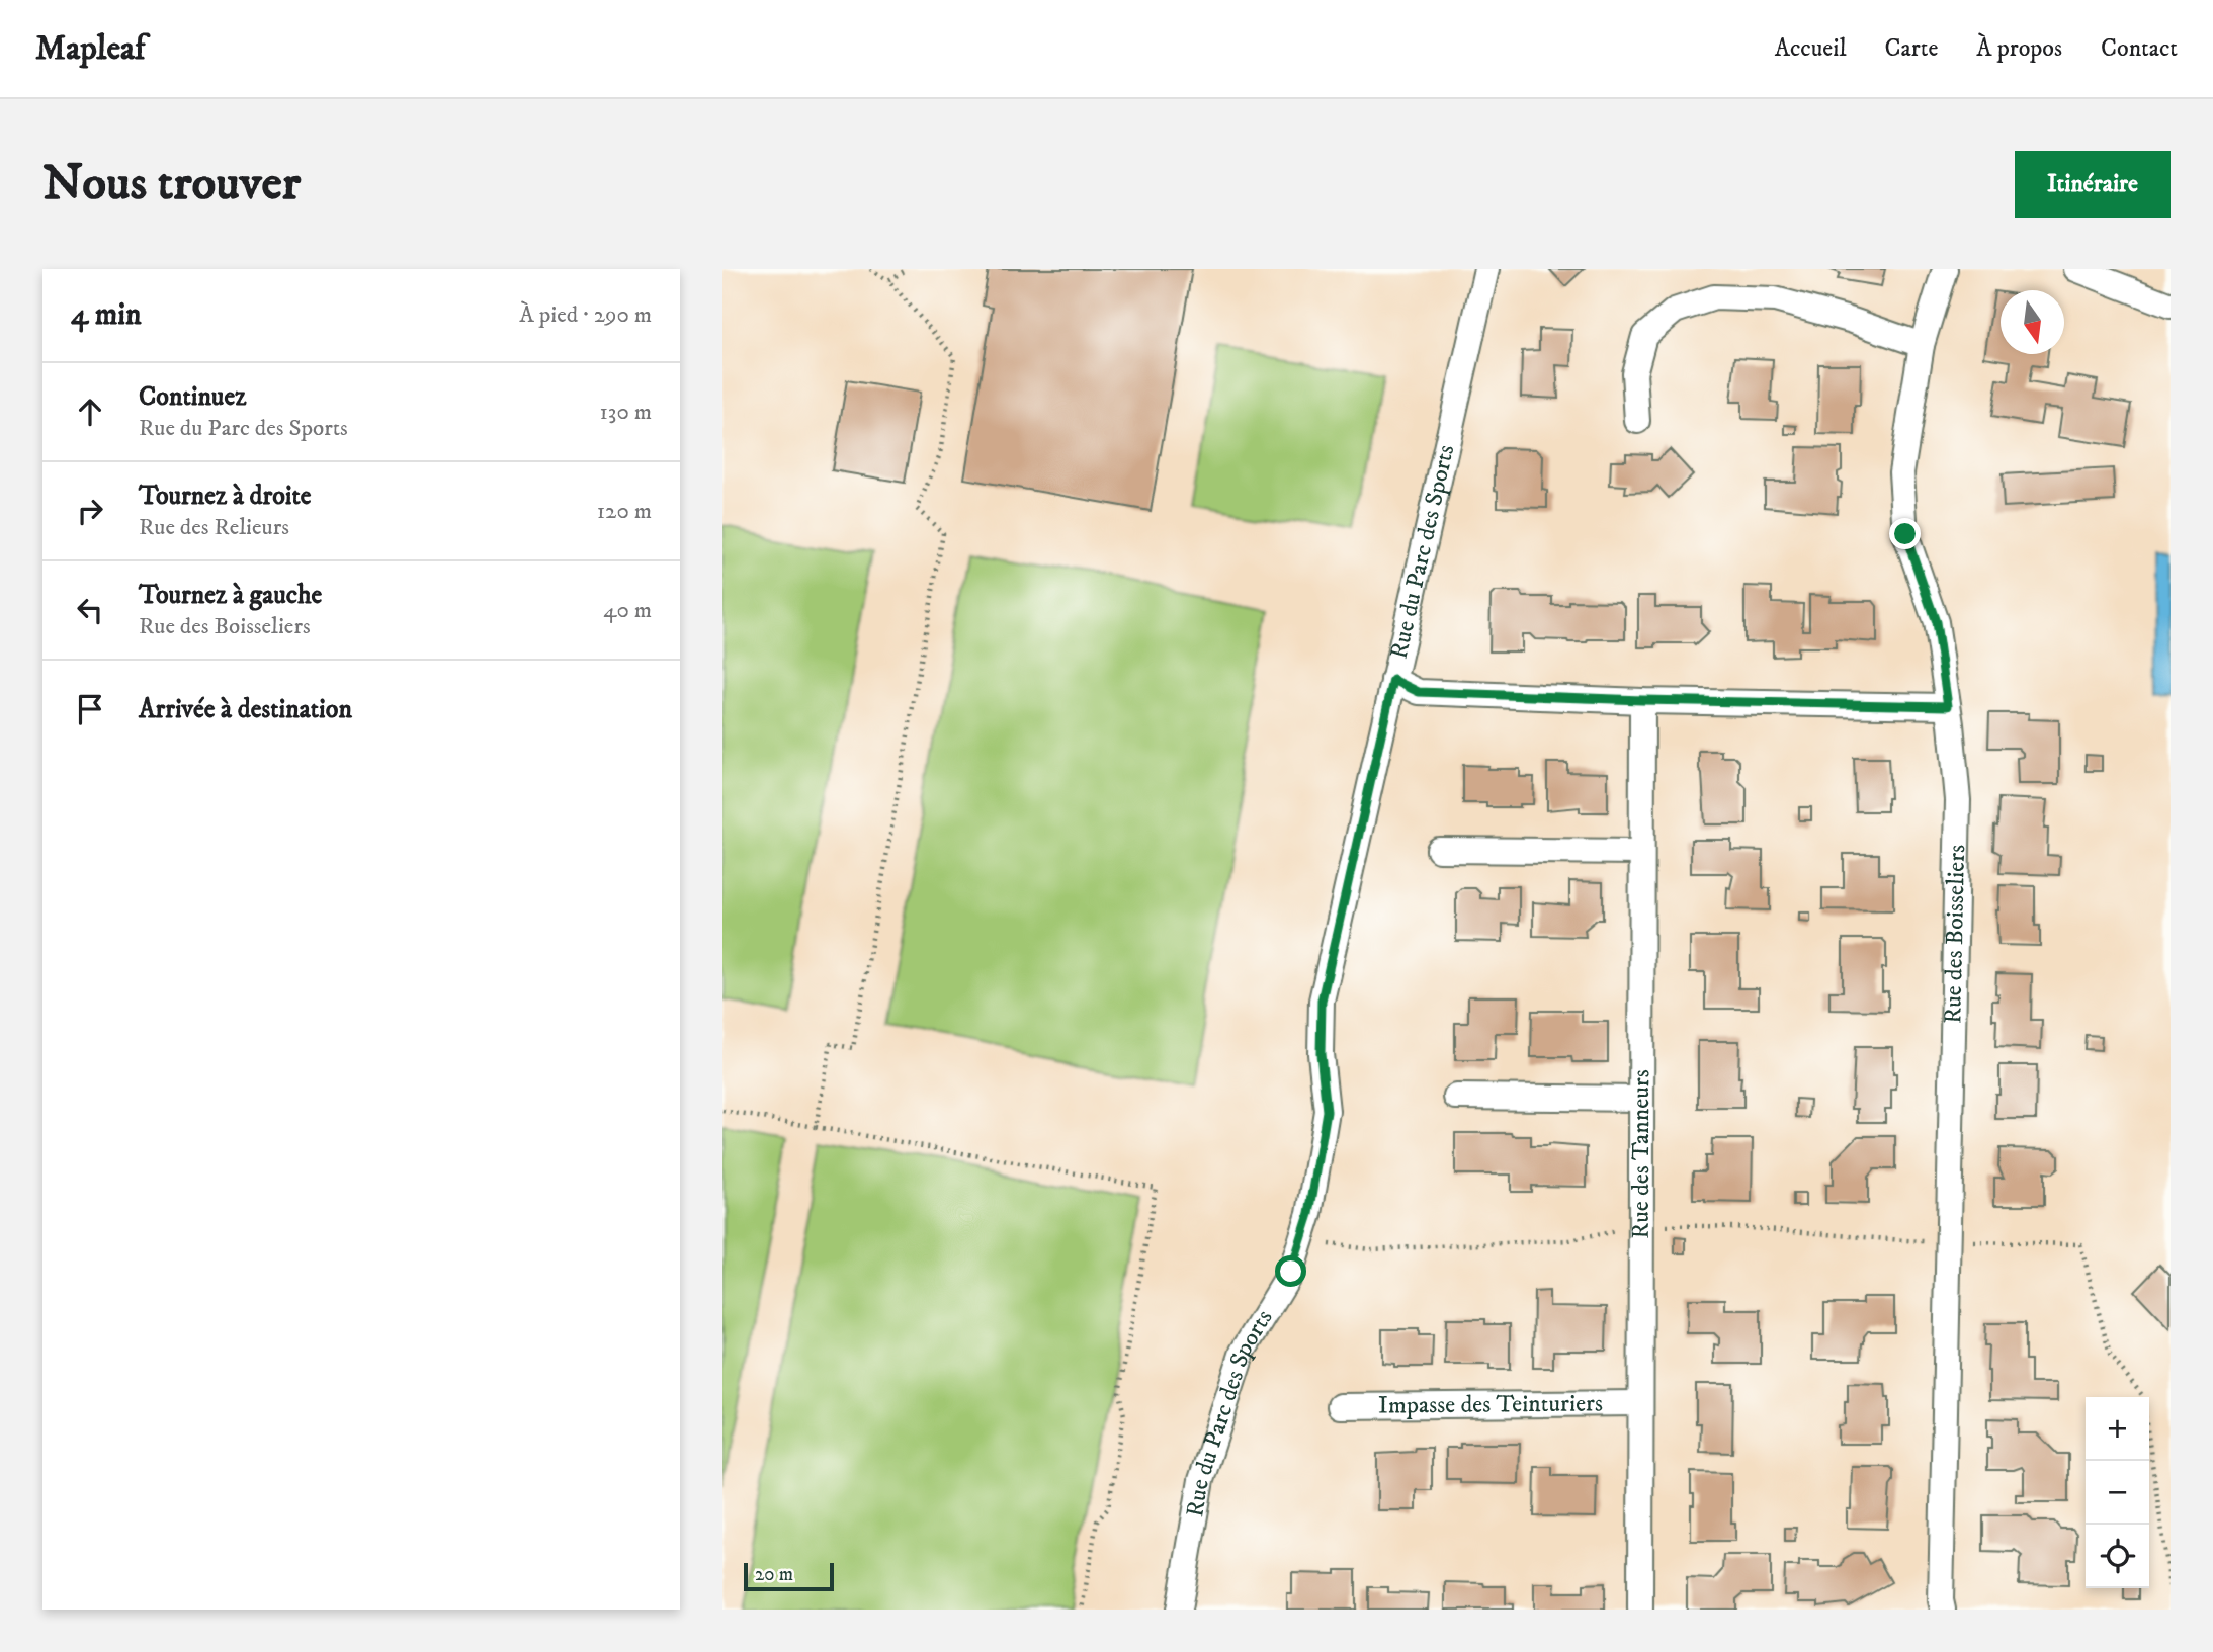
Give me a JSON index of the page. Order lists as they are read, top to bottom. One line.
{"streets":{"street":["Rue du Parc des Sports","Rue des Boisseliers","Rue des Tanneurs","Impasse des Teinturiers"]},"crossings":[["Rue des Tanneurs","Impasse des Teinturiers"]],"scale_bar":"20 m","north":"bottom","page":{"header":"Mapleaf","nav":["Accueil","Carte","À propos","Contact"],"buttons":"Itinéraire","title":"Nous trouver","heading":["4 min","À pied · 290 m"],"list":[["Continuez","Rue du Parc des Sports","130 m"],["Tournez à droite","Rue des Relieurs","120 m"],["Tournez à gauche","Rue des Boisseliers","40 m"],"Arrivée à destination"],"map_buttons":["+","−"],"scale":"20 m"}}
